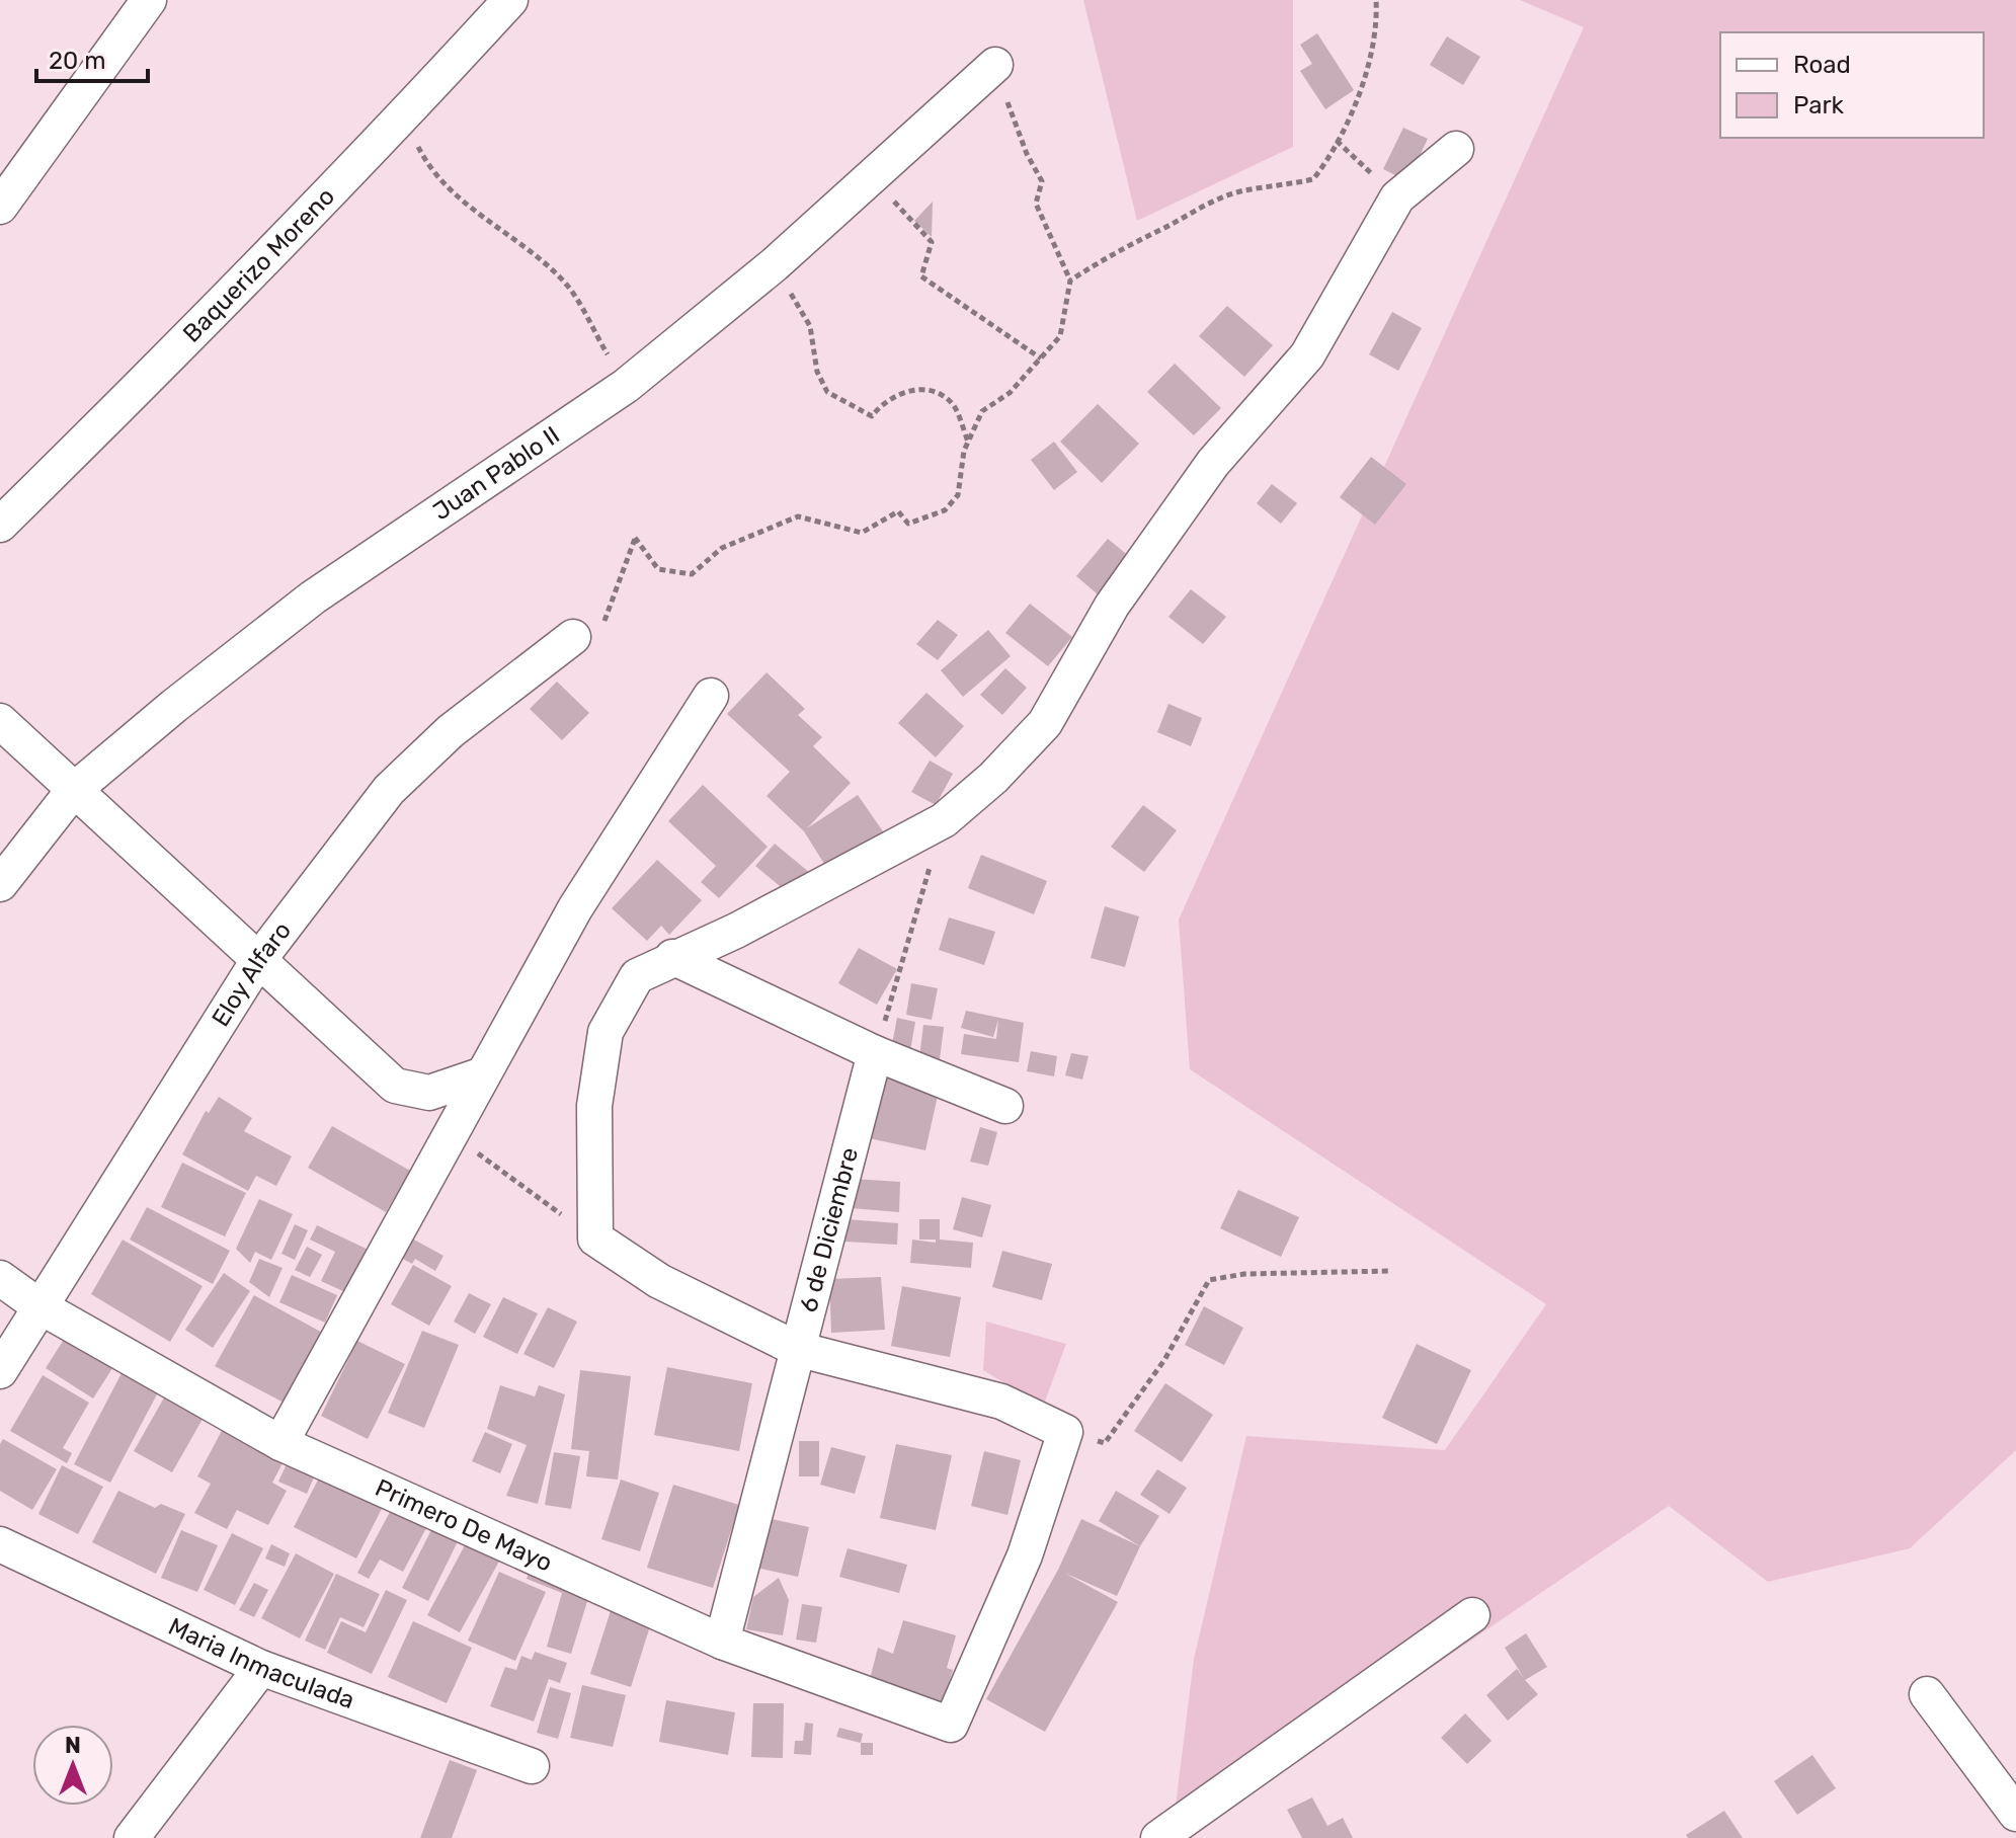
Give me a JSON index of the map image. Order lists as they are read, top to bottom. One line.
{"streets":{"street":["Baquerizo Moreno","Juan Pablo II","Eloy Alfaro","6 de Diciembre","Primero De Mayo","Maria Inmaculada"]},"crossings":[["Eloy Alfaro","Primero De Mayo"],["6 de Diciembre","Primero De Mayo"]],"legend":["Road","Park"],"scale_bar":"20 m","north":"top"}
